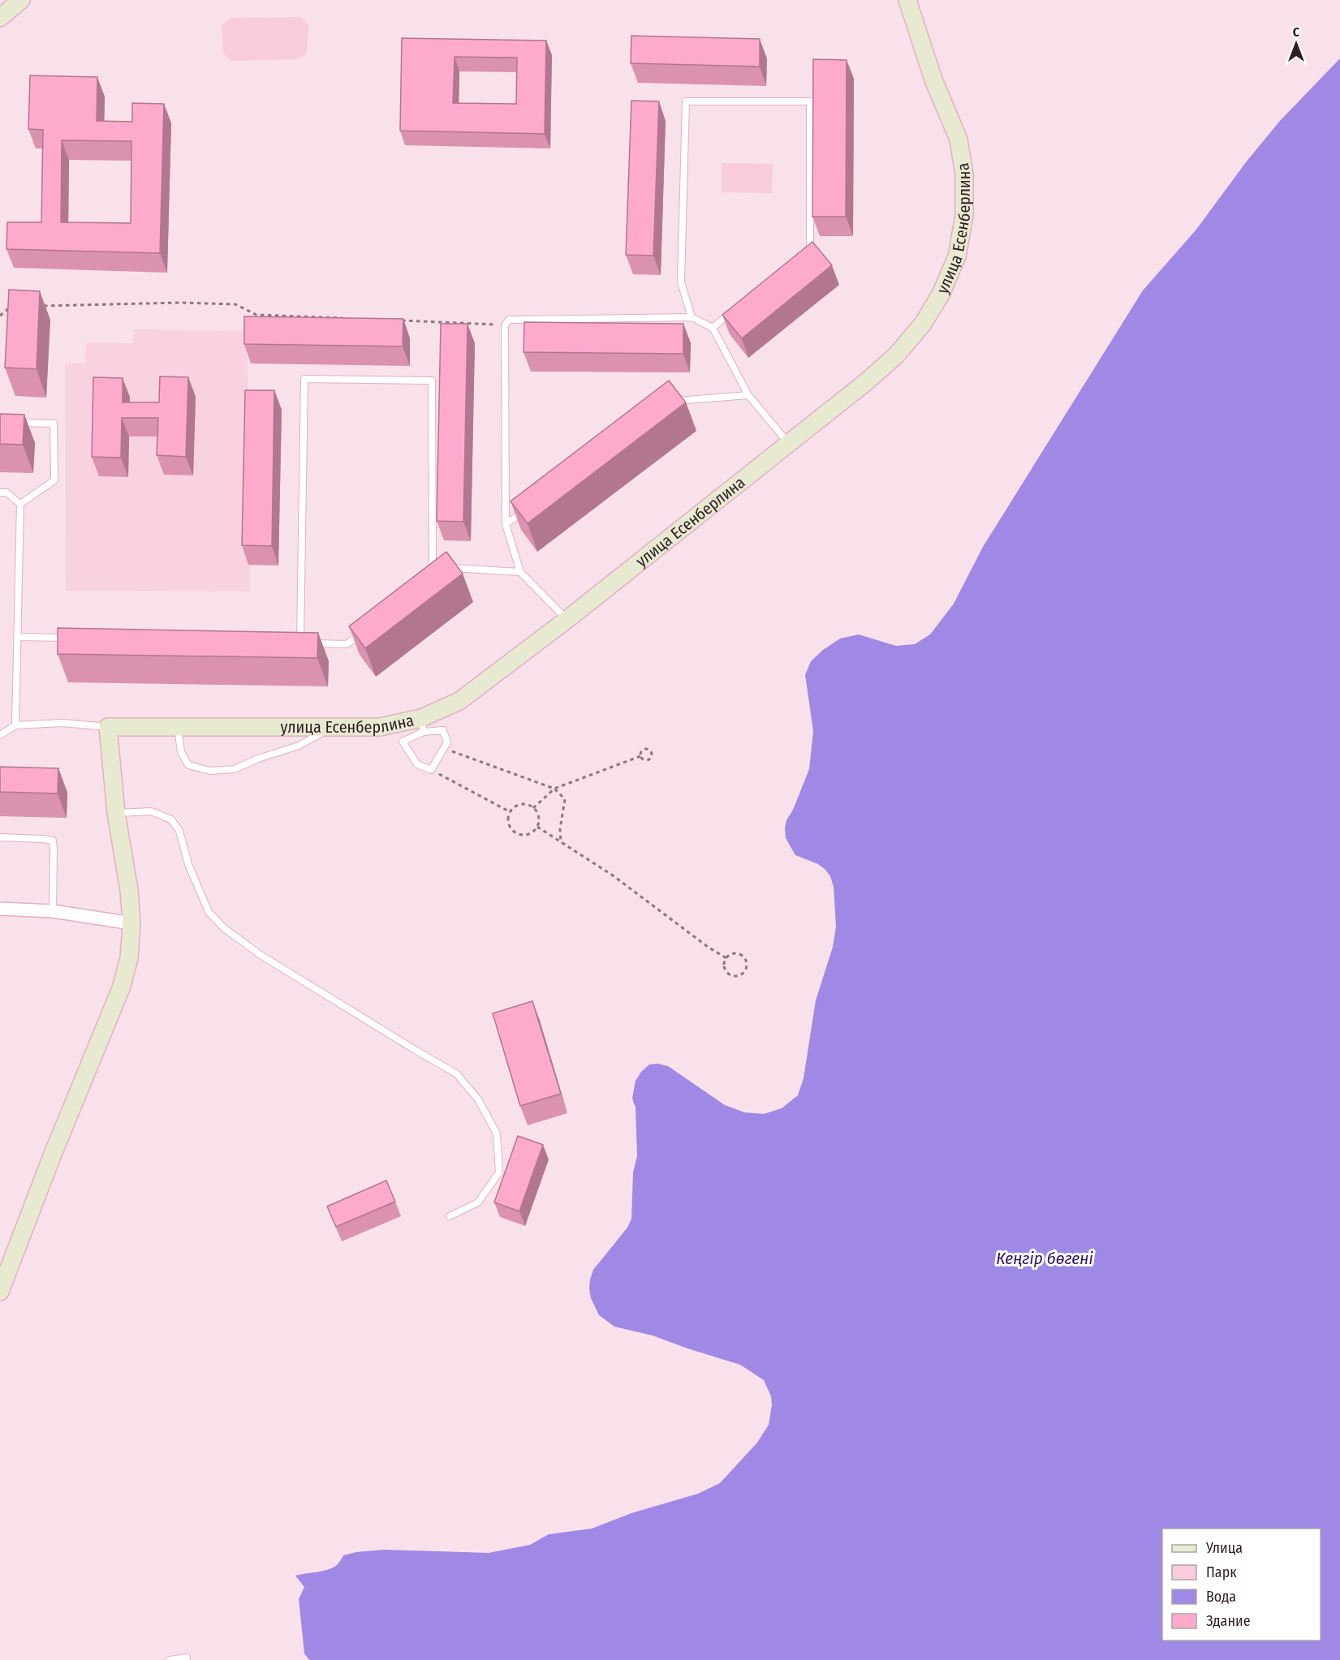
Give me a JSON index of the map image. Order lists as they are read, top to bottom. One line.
{"streets":{"street":["улица Есенберлина"]},"water":["Кеңгір бөгені"],"legend":["Улица","Парк","Вода","Здание"],"north":"top"}
